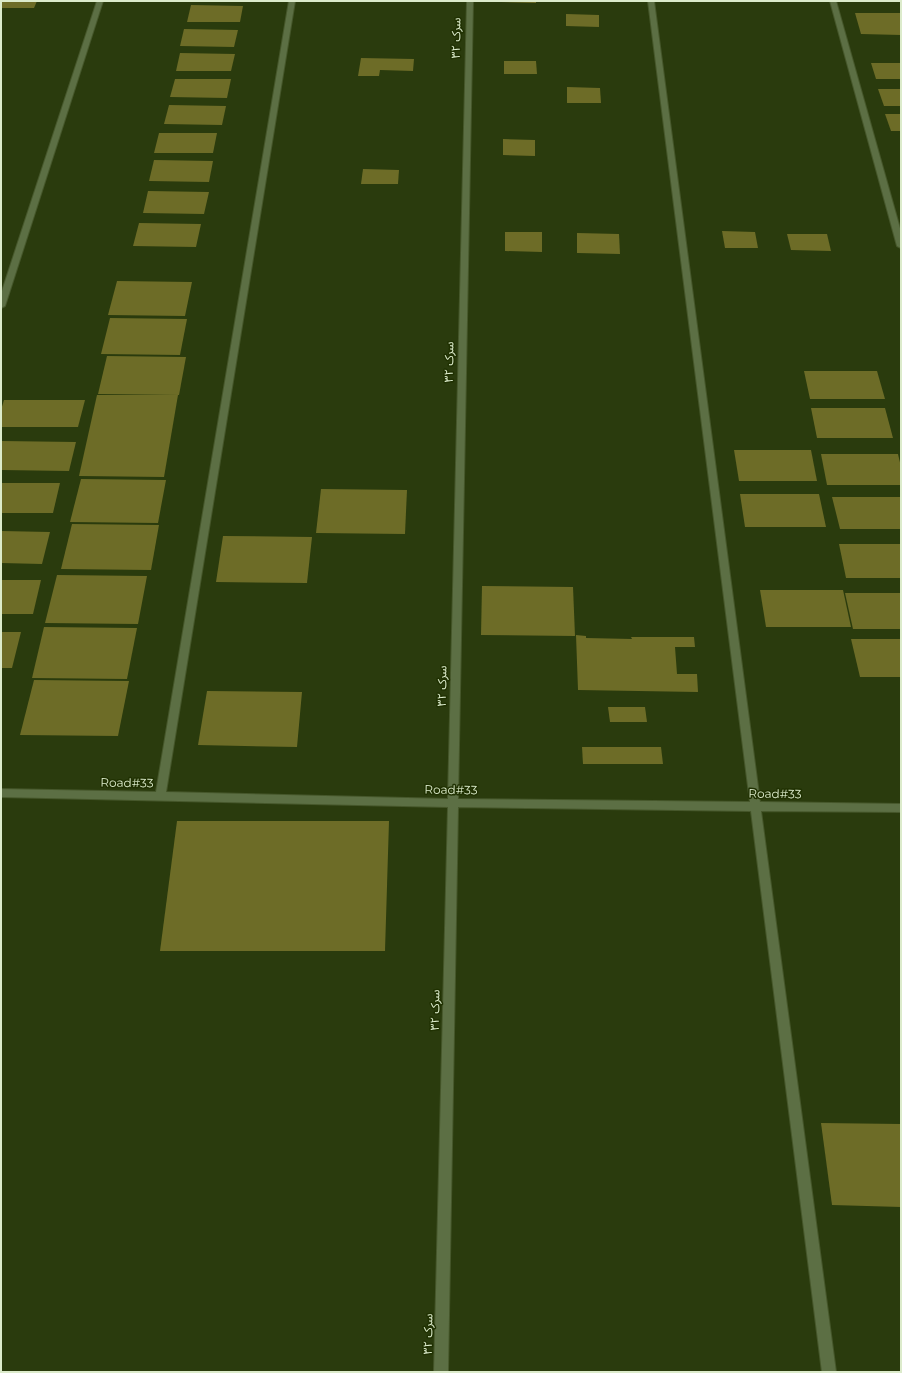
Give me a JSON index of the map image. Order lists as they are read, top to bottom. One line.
{"streets":{"street":["سرک ۳۲","Road#33"]},"crossings":[["سرک ۳۲","Road#33"]]}
